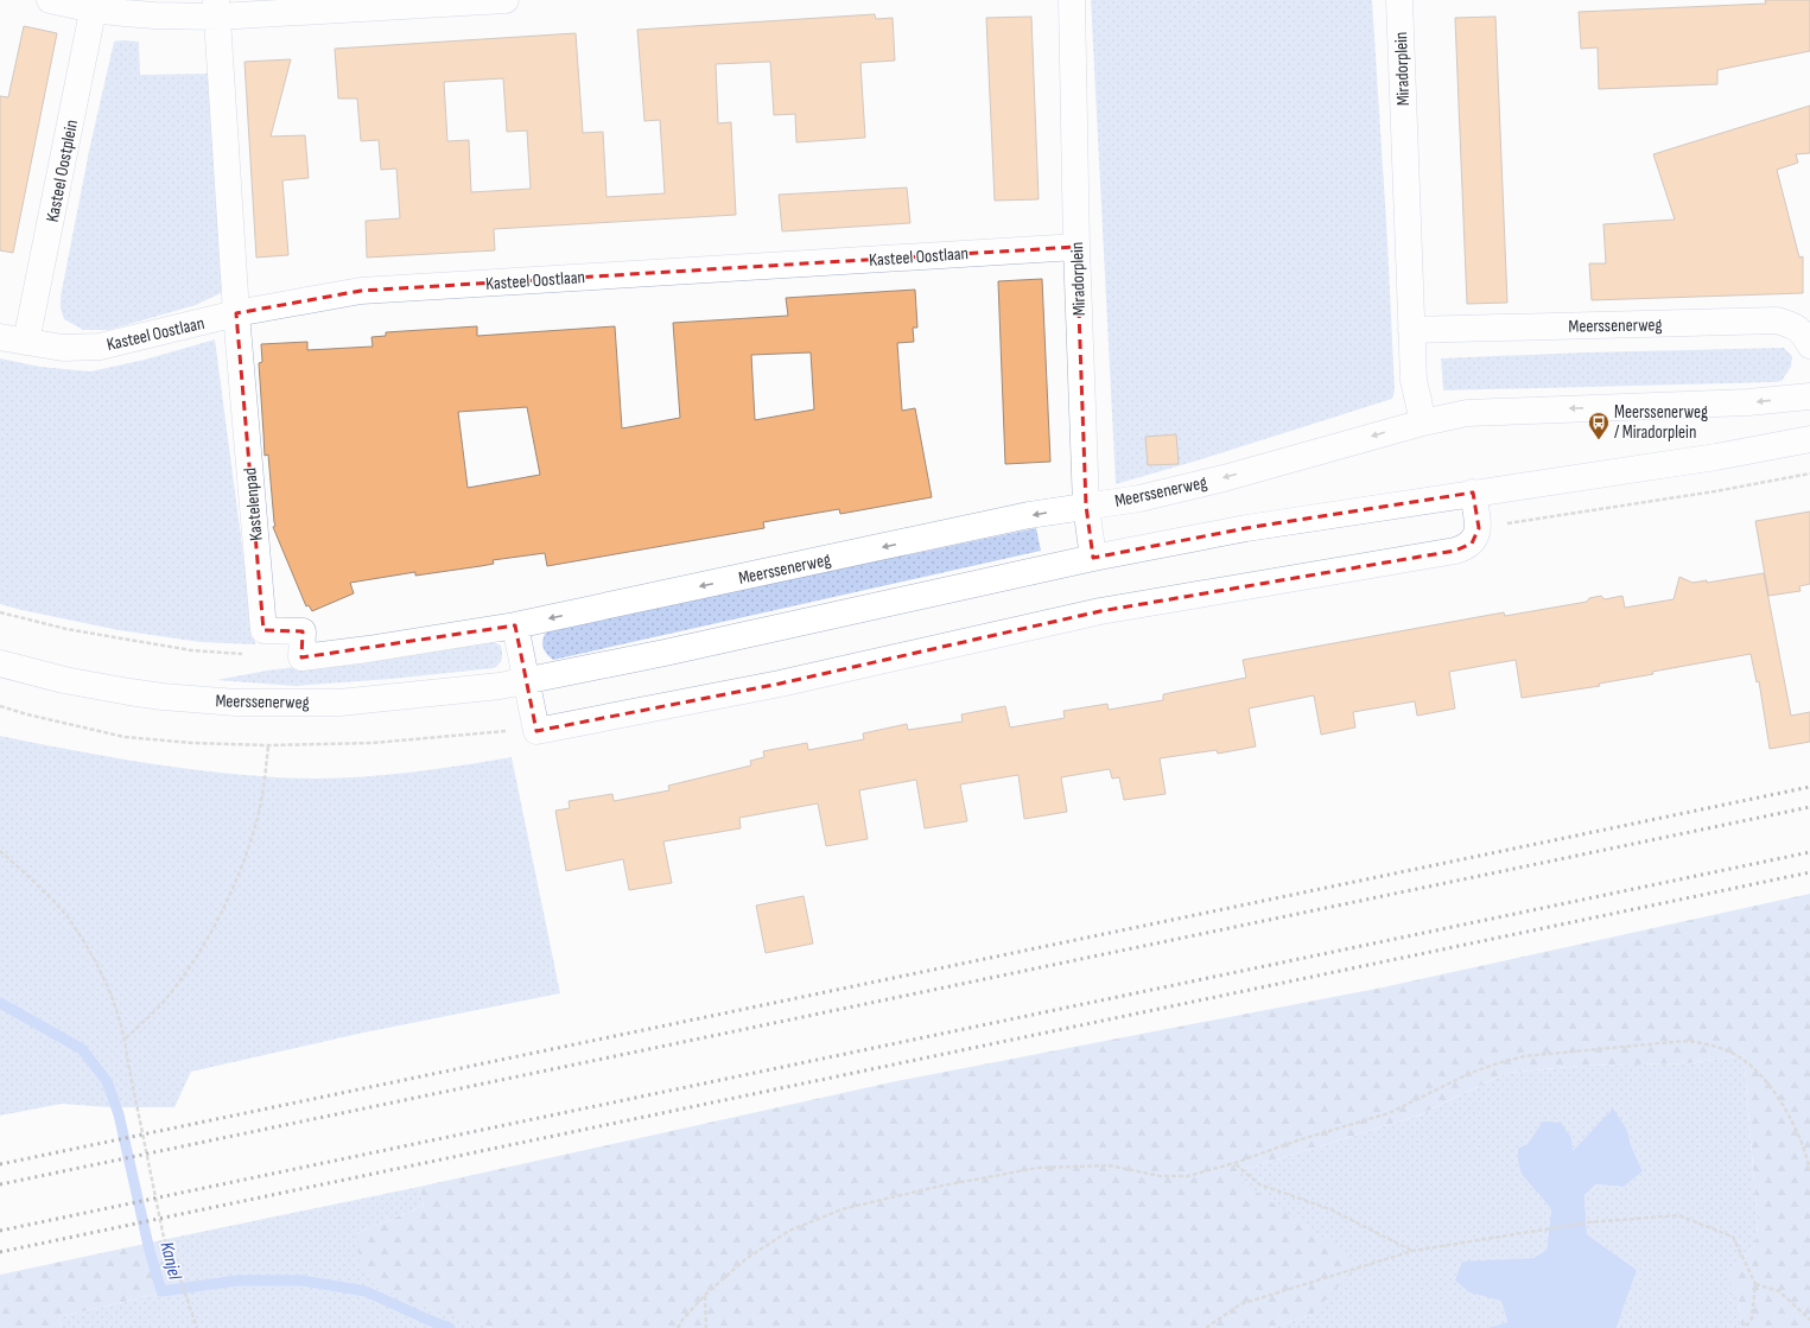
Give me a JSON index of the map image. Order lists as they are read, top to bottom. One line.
{"streets":{"street":["Miradorplein","Kasteel Oostplein","Kasteel Oostlaan","Meerssenerweg","Kastelenpad"]},"crossings":[["Miradorplein","Kasteel Oostlaan"],["Miradorplein","Meerssenerweg"],["Kasteel Oostplein","Kasteel Oostlaan"],["Kasteel Oostlaan","Kastelenpad"],["Meerssenerweg","Kastelenpad"]],"water":["Kanjel"],"places":{"bus stop":["Meerssenerweg / Miradorplein"]}}
